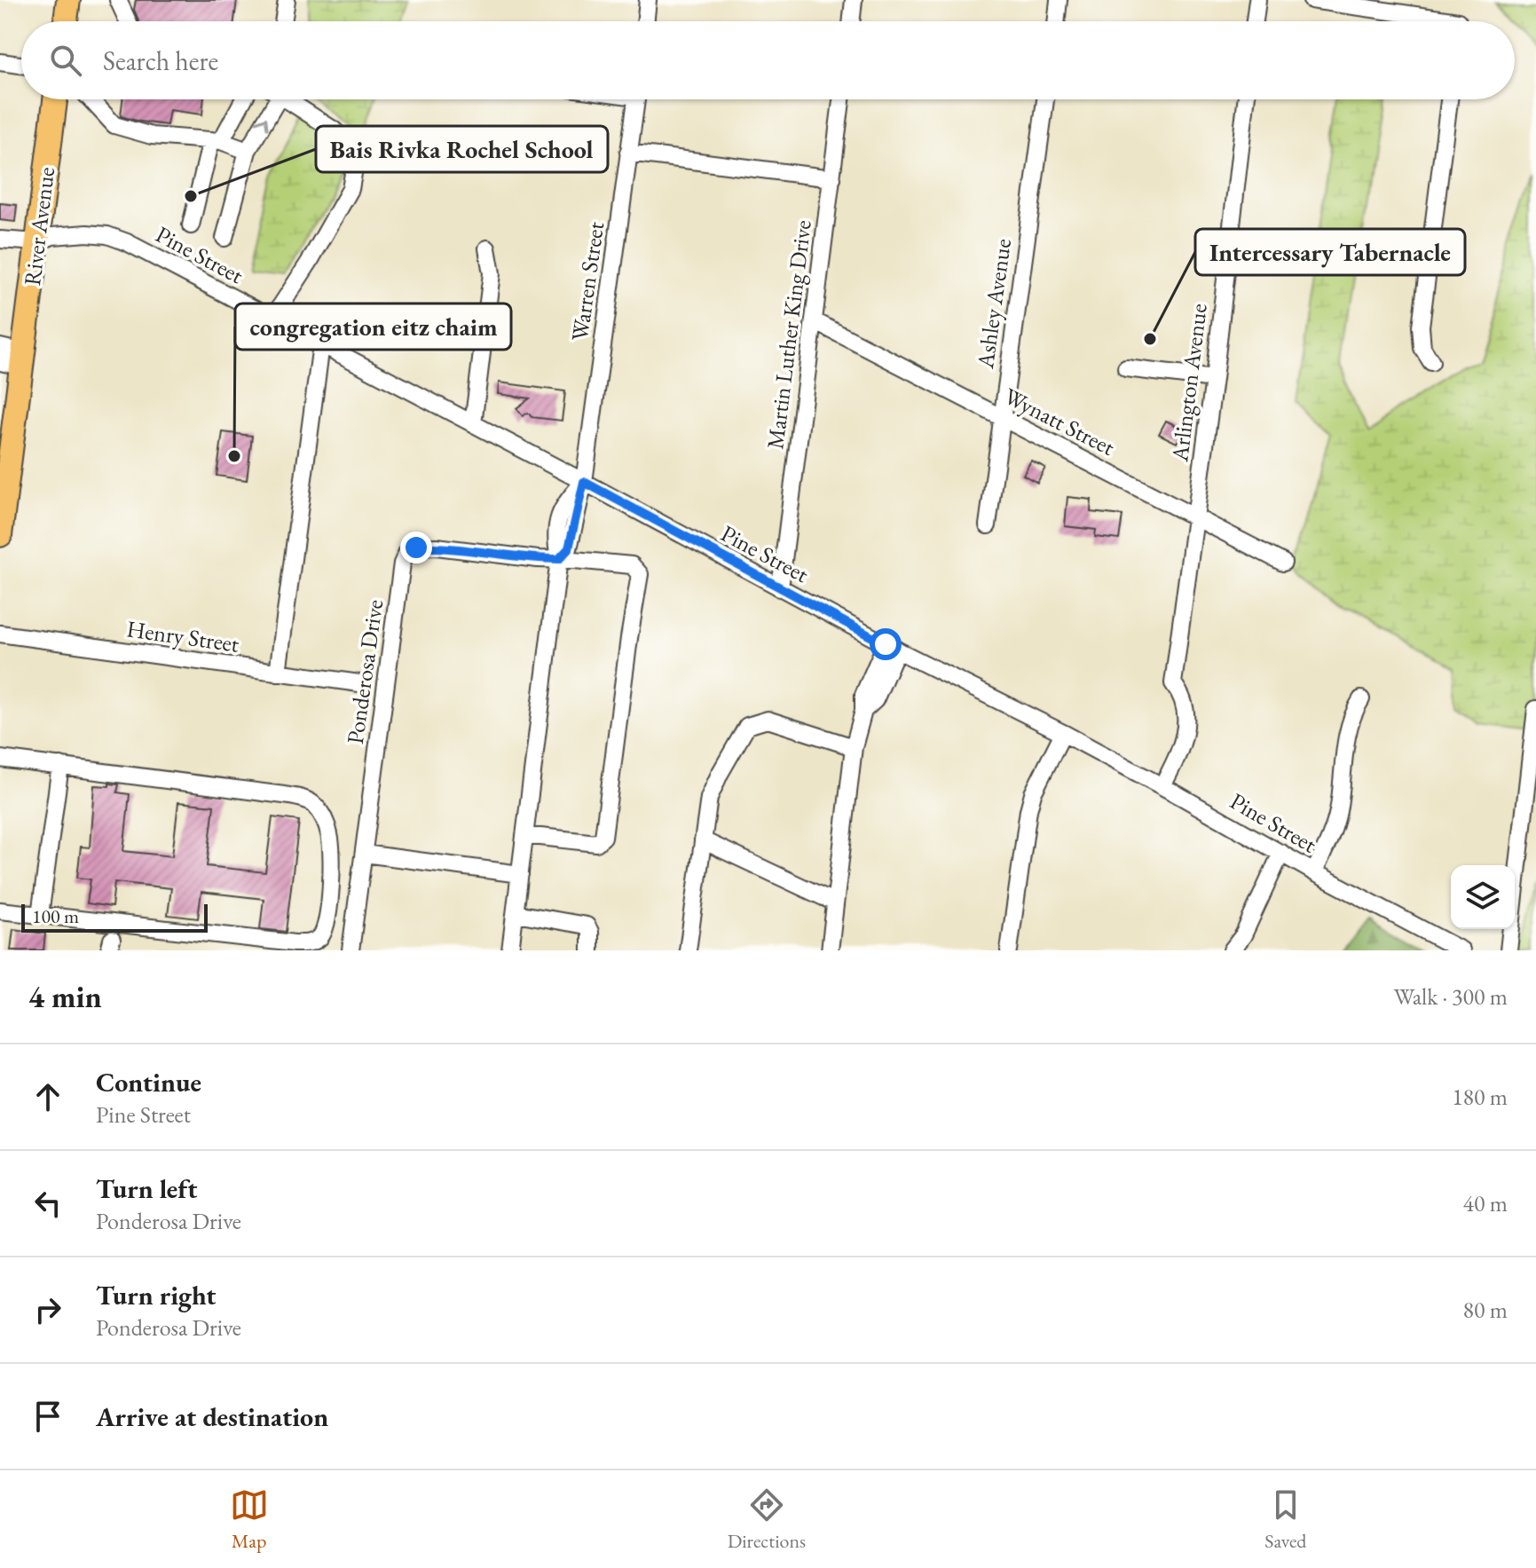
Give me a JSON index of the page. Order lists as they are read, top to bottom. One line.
{"streets":{"highway":["River Avenue"],"street":["Pine Street","Warren Street","Ashley Avenue","Martin Luther King Drive","Arlington Avenue","Wynatt Street","Henry Street","Ponderosa Drive"]},"crossings":[["River Avenue","Pine Street"],["Pine Street","Warren Street"],["Pine Street","Martin Luther King Drive"],["Pine Street","Arlington Avenue"],["Ashley Avenue","Wynatt Street"],["Martin Luther King Drive","Wynatt Street"],["Arlington Avenue","Wynatt Street"]],"places":["Bais Rivka Rochel School","Intercessary Tabernacle","congregation eitz chaim"],"scale_bar":"100 m","page":{"search":"Search here","scale":"100 m","heading":["4 min","Walk · 300 m"],"list":[["Continue","Pine Street","180 m"],["Turn left","Ponderosa Drive","40 m"],["Turn right","Ponderosa Drive","80 m"],"Arrive at destination"],"nav":["Map","Directions","Saved"]}}
